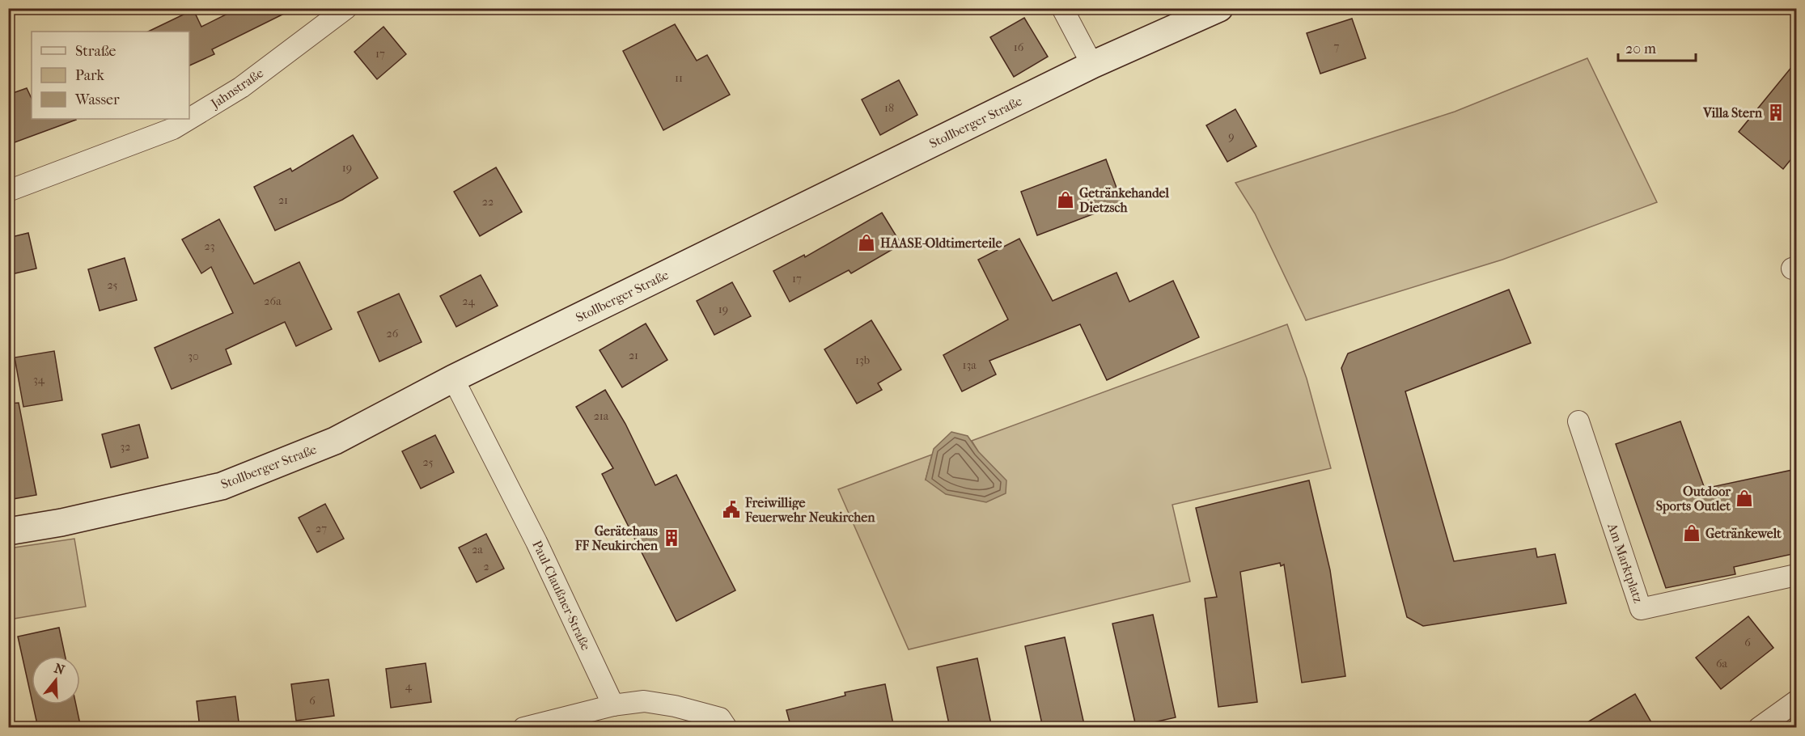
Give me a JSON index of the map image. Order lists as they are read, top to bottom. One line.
{"streets":{"main road":["Stollberger Straße"],"street":["Jahnstraße","Am Marktplatz","Paul-Claußner-Straße"]},"crossings":[["Stollberger Straße","Paul-Claußner-Straße"]],"places":{"building":["Villa Stern","Gerätehaus FF Neukirchen"],"shop":["Getränkehandel Dietzsch","HAASE-Oldtimerteile","Outdoor Sports Outlet","Getränkewelt"],"public building":["Freiwillige Feuerwehr Neukirchen"]},"house_numbers":["7","16","17","11","18","9","19","21","22","23","17","25","26a","24","19","26","21","30","13b","13a","34","21a","32","25","27","2a","2","6","6a","4","6"],"legend":["Straße","Park","Wasser"],"scale_bar":"20 m","north":"top"}
